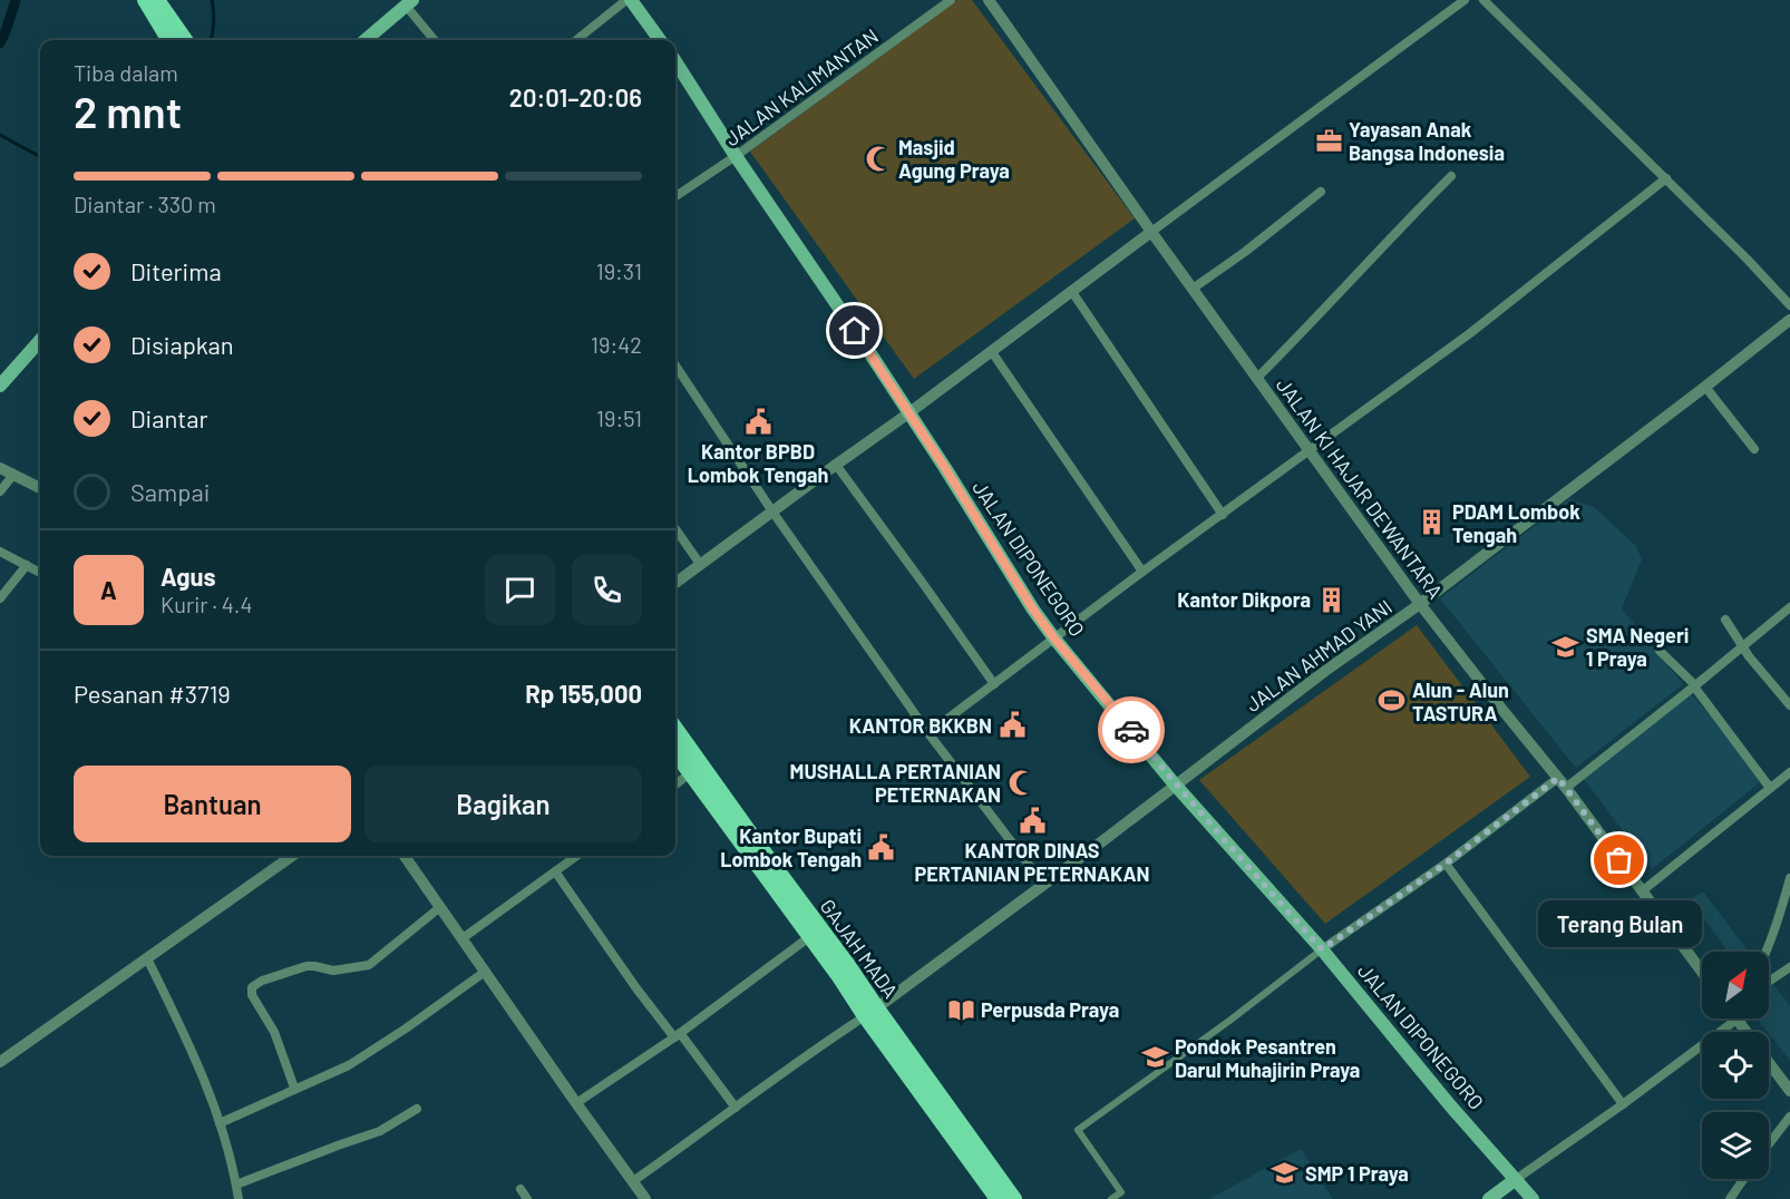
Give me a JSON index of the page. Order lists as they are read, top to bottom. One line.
{"streets":{"main road":["JALAN DIPONEGORO","GAJAH MADA"],"street":["JALAN KALIMANTAN","JALAN KI HAJAR DEWANTARA","JALAN AHMAD YANI"]},"crossings":[["JALAN KALIMANTAN","JALAN DIPONEGORO"],["JALAN KI HAJAR DEWANTARA","JALAN AHMAD YANI"],["JALAN DIPONEGORO","JALAN AHMAD YANI"],["JALAN AHMAD YANI","GAJAH MADA"]],"places":{"office":["Yayasan Anak Bangsa Indonesia"],"mosque":["Masjid Agung Praya","MUSHALLA PERTANIAN PETERNAKAN"],"public building":["Kantor BPBD Lombok Tengah","KANTOR BKKBN","KANTOR DINAS PERTANIAN PETERNAKAN","Kantor Bupati Lombok Tengah"],"building":["PDAM Lombok Tengah","Kantor Dikpora"],"school or university":["SMA Negeri 1 Praya","Pondok Pesantren Darul Muhajirin Praya","SMP 1 Praya"],"sports":["Alun - Alun TASTURA"],"other":["Terang Bulan"],"library":["Perpusda Praya"]},"north":"top right","page":{"heading":["2 mnt","Tiba dalam","20:01–20:06"],"panel":["Agus","Kurir · 4.4","Pesanan #3719","Rp 155,000"],"bar":"Diantar · 330 m","list":[["Diterima","19:31"],["Disiapkan","19:42"],["Diantar","19:51"],"Sampai"],"round":"A","buttons":["Bantuan","Bagikan"],"bubble":"Terang Bulan"}}
